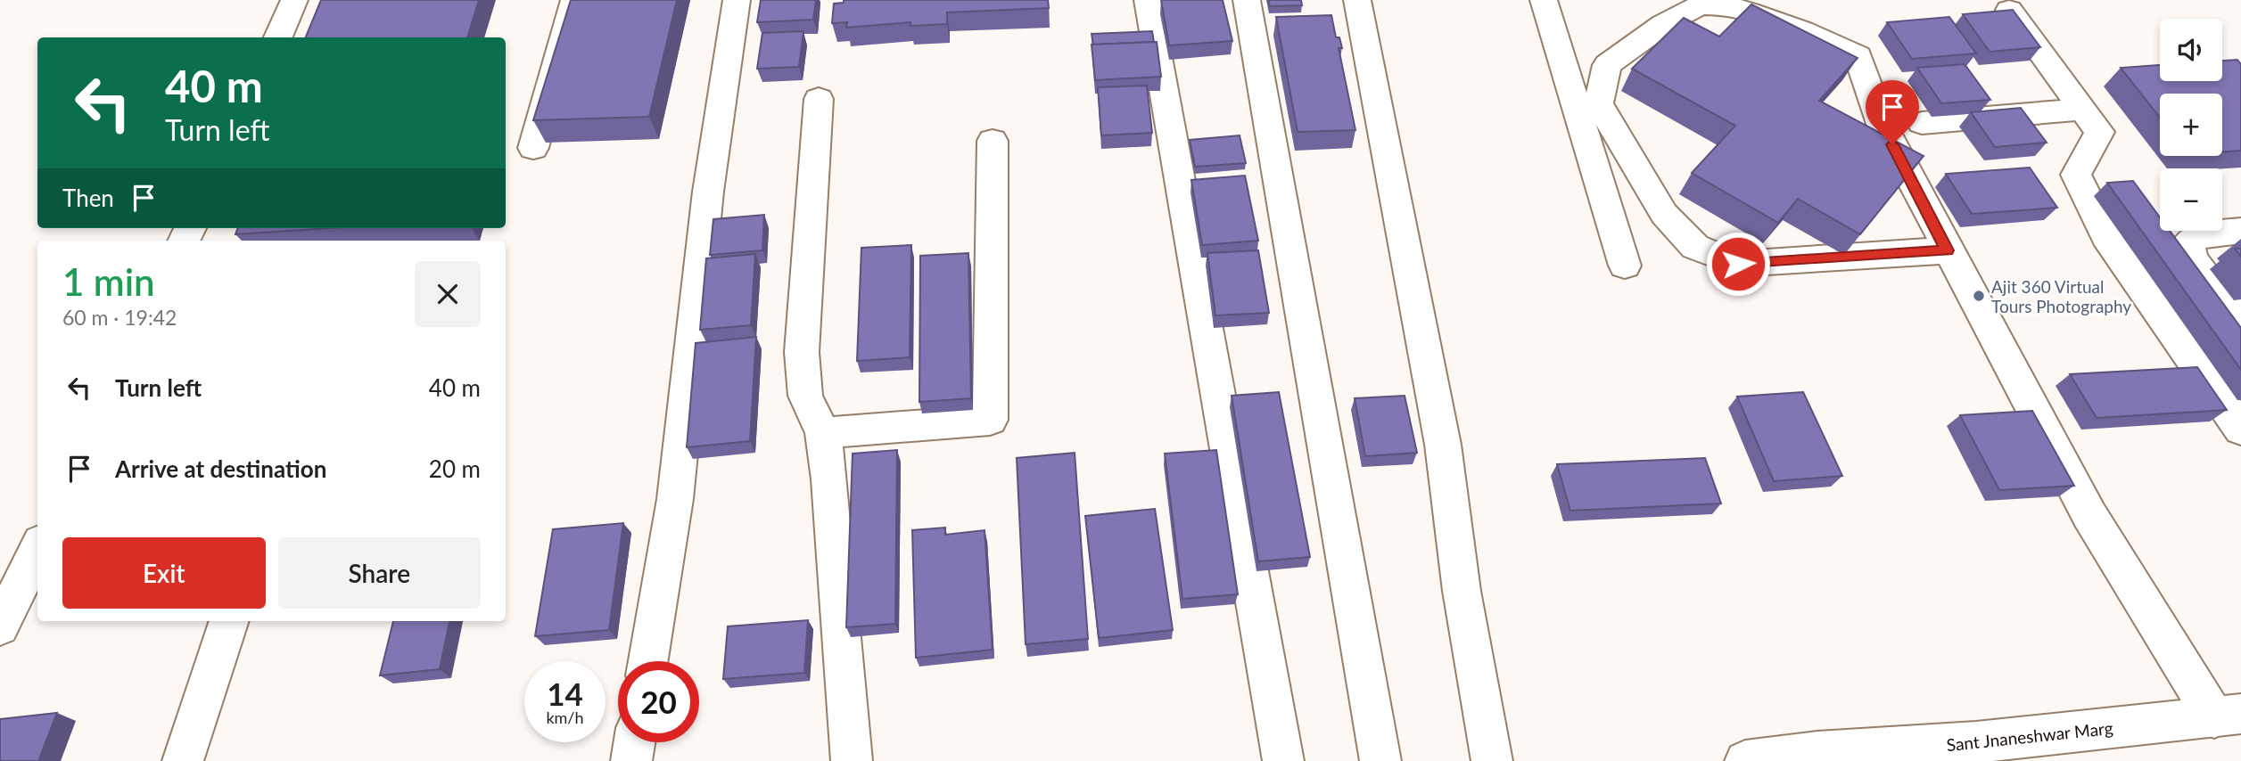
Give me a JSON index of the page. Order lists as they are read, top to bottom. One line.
{"streets":{"street":["Sant Jnaneshwar Marg"]},"places":["Ajit 360 Virtual Tours Photography"],"page":{"map_buttons":["+","−"],"turn":["40 m","Turn left"],"then":"Then","heading":["1 min","60 m · 19:42"],"list":[{"name":"Turn left","value":"40 m"},{"name":"Arrive at destination","value":"20 m"}],"buttons":["Exit","Share"],"speed":"14 km/h","limit":"20"}}
